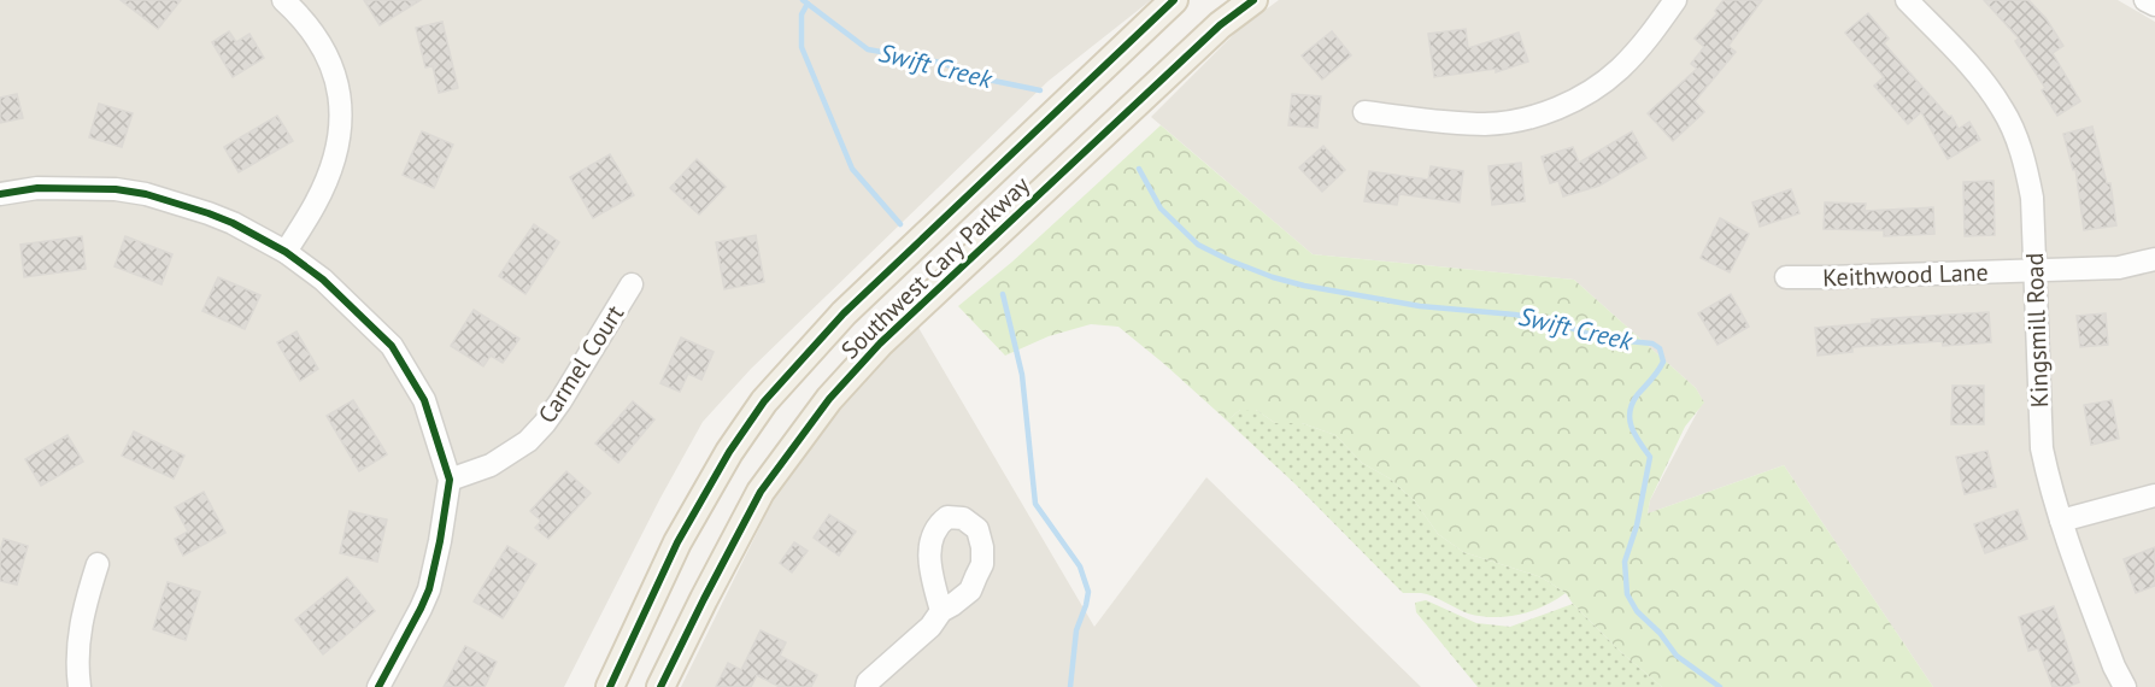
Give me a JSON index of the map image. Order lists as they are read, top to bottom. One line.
{"streets":{"main road":["Southwest Cary Parkway"],"street":["Keithwood Lane","Kingsmill Road","Carmel Court"]},"crossings":[["Keithwood Lane","Kingsmill Road"]],"water":["Swift Creek"]}
